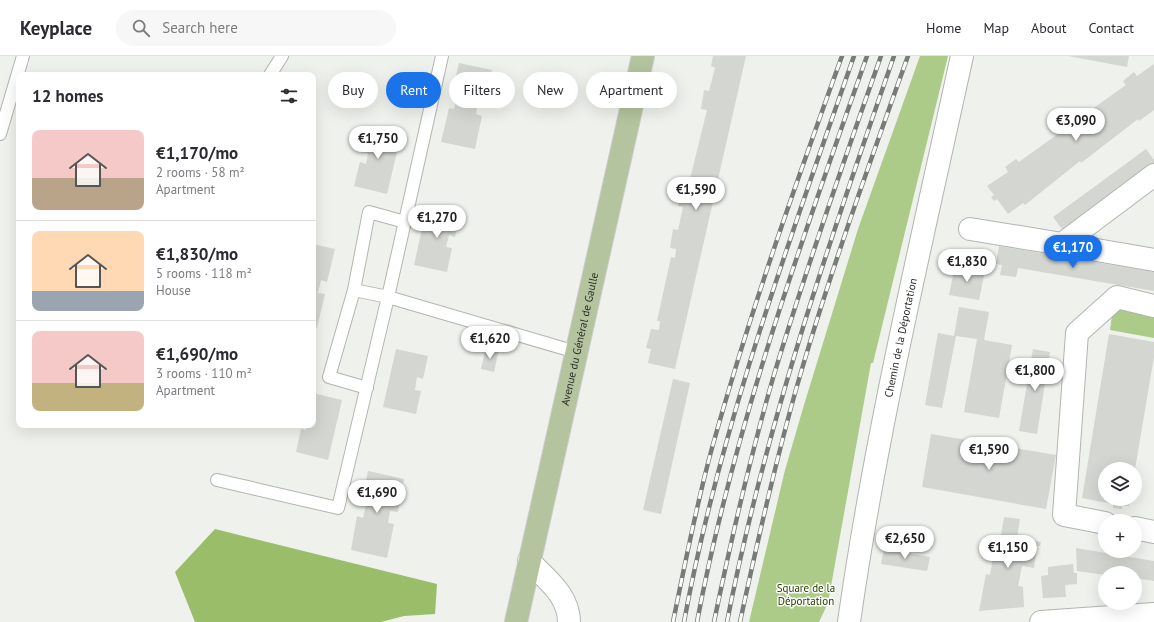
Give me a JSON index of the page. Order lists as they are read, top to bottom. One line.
{"streets":{"main road":["Avenue du Général de Gaulle"],"street":["Chemin de la Déportation"]},"parks":["Square de la Déportation"],"page":{"header":"Keyplace","search":"Search here","nav":["Home","Map","About","Contact"],"chip":["Buy","Rent","Filters","New","Apartment"],"heading":"12 homes","price":["€3,090","€1,750","€1,590","€1,270","€1,170","€1,830","€1,620","€1,800","€1,590","€1,690","€2,650","€1,150"],"list":[{"name":"€1,170/mo","note":"2 rooms · 58 m² · Apartment"},{"name":"€1,830/mo","note":"5 rooms · 118 m² · House"},{"name":"€1,690/mo","note":"3 rooms · 110 m² · Apartment"}],"map_buttons":["+","−"]}}
